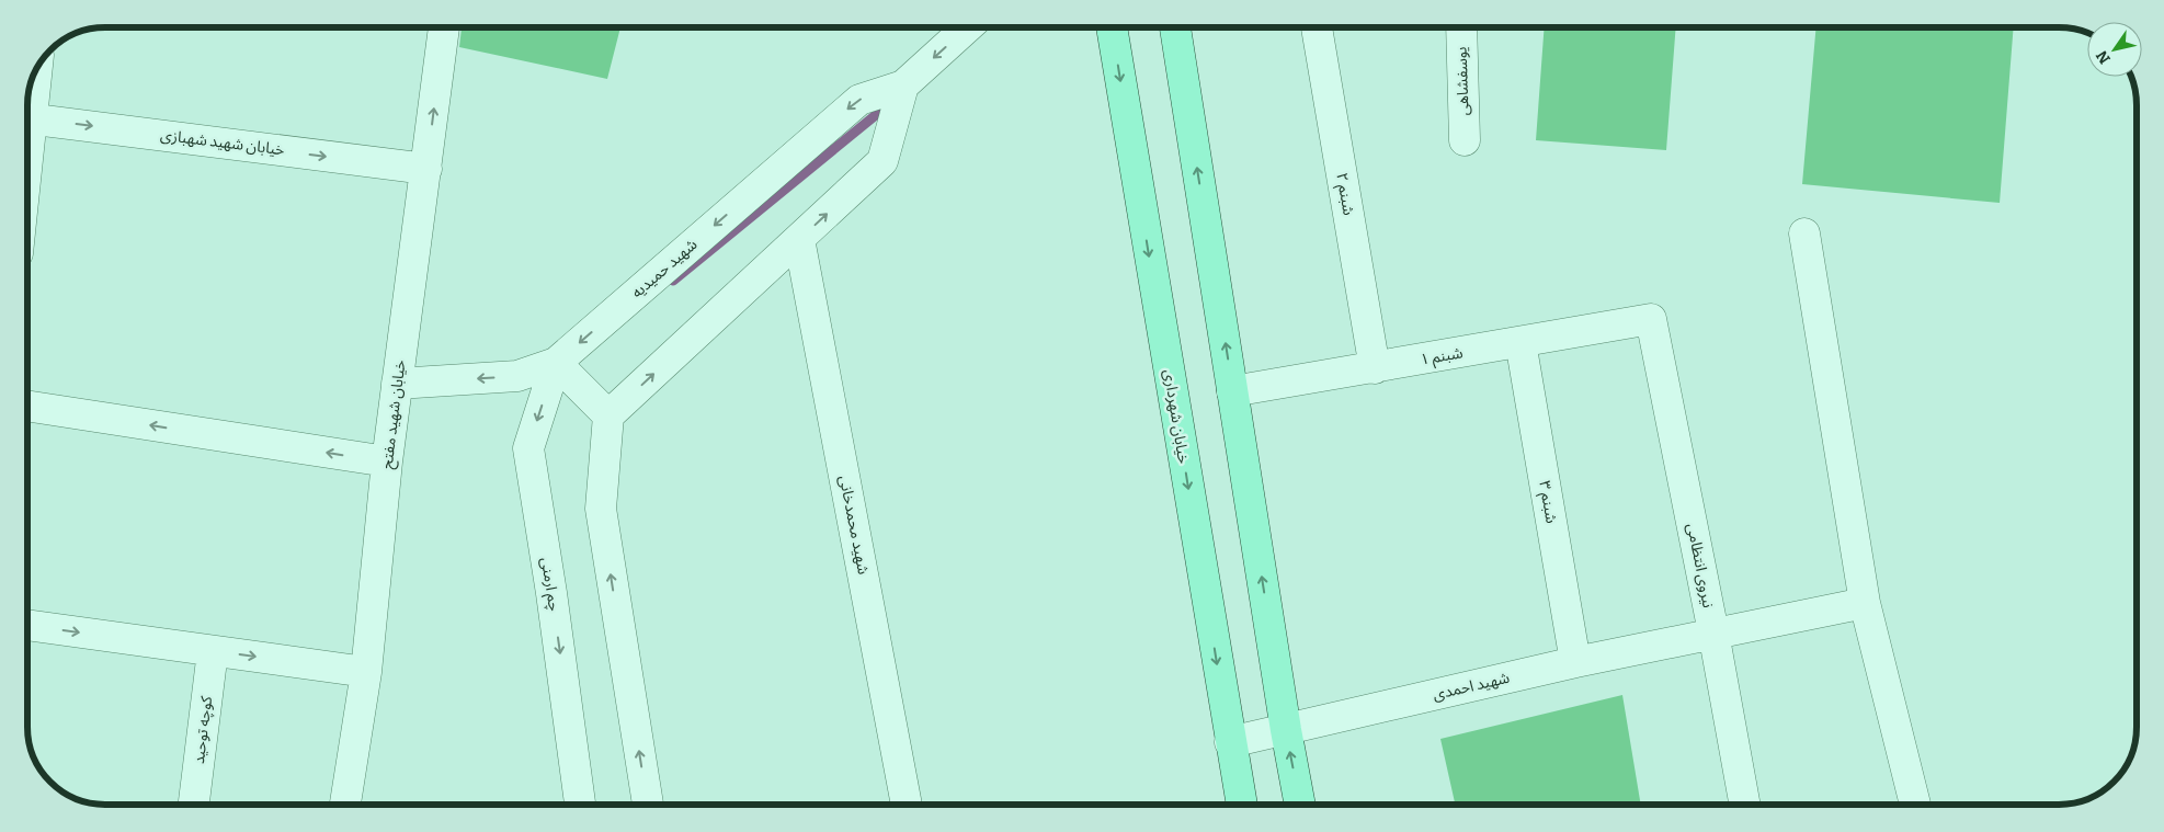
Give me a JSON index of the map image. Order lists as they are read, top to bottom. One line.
{"streets":{"main road":["خیابان شهرداری"],"street":["یوسفشاهی","خیابان شهید شهبازی","شبنم ۲","شهید حمیدیه","شبنم ۱","خیابان شهید مفتح","شبنم ۳","شهید محمدخانی","نیروی انتظامی","چم ارمنی","شهید احمدی","کوچه توحید"]},"crossings":[["خیابان شهید شهبازی","خیابان شهید مفتح"],["شبنم ۲","شبنم ۱"],["شهید حمیدیه","خیابان شهید مفتح"],["شهید حمیدیه","چم ارمنی"],["شبنم ۱","شبنم ۳"],["شبنم ۱","نیروی انتظامی"],["خیابان شهرداری","شهید احمدی"],["شبنم ۳","شهید احمدی"],["نیروی انتظامی","شهید احمدی"]],"one_way":["خیابان شهید شهبازی"],"north":"bottom left"}
